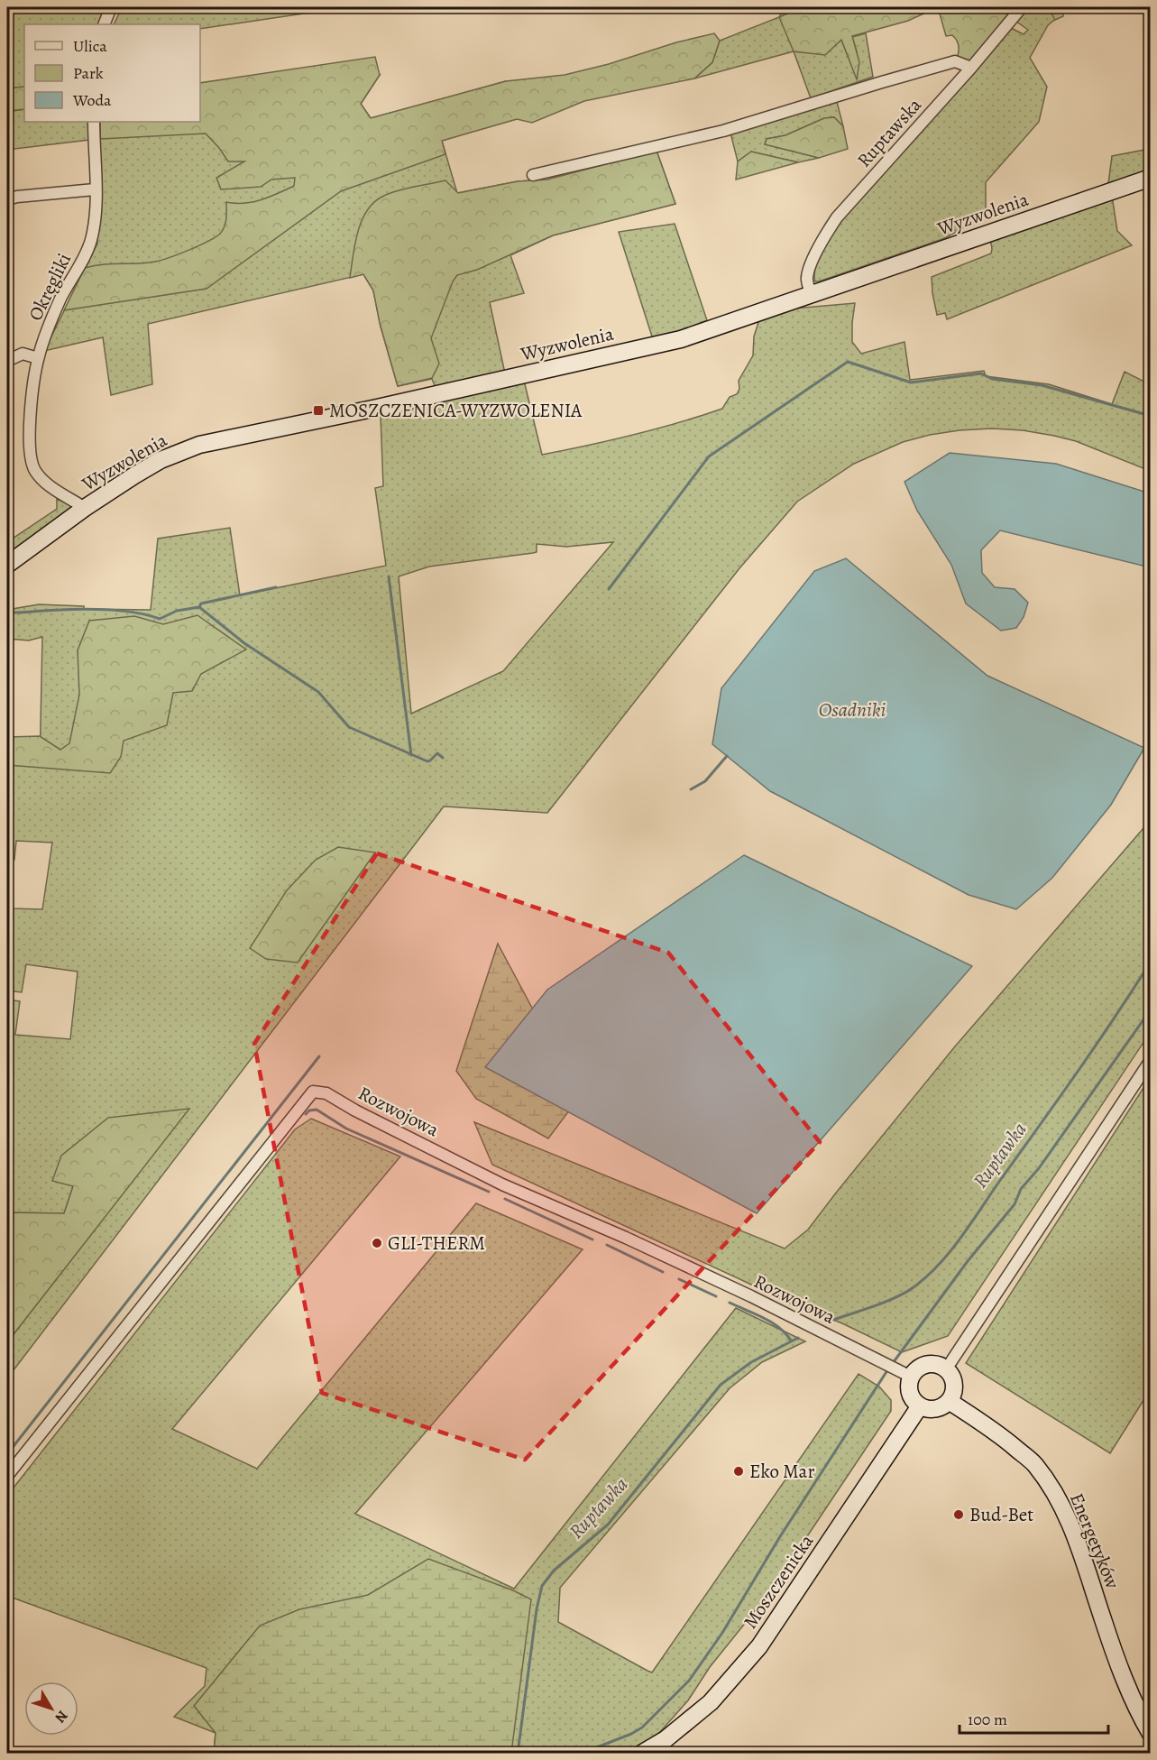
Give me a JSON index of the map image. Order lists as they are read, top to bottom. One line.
{"streets":{"street":["Ruptawska","Wyzwolenia","Okręgliki","Rozwojowa","Energetyków","Moszczenicka"]},"crossings":[["Ruptawska","Wyzwolenia"],["Wyzwolenia","Okręgliki"],["Rozwojowa","Energetyków"],["Rozwojowa","Moszczenicka"],["Energetyków","Moszczenicka"]],"water":["Osadniki","Ruptawka"],"places":{"transit":["MOSZCZENICA-WYZWOLENIA"],"other":["GLI-THERM","Eko Mar","Bud-Bet"]},"legend":["Ulica","Park","Woda"],"scale_bar":"100 m","north":"bottom right"}
